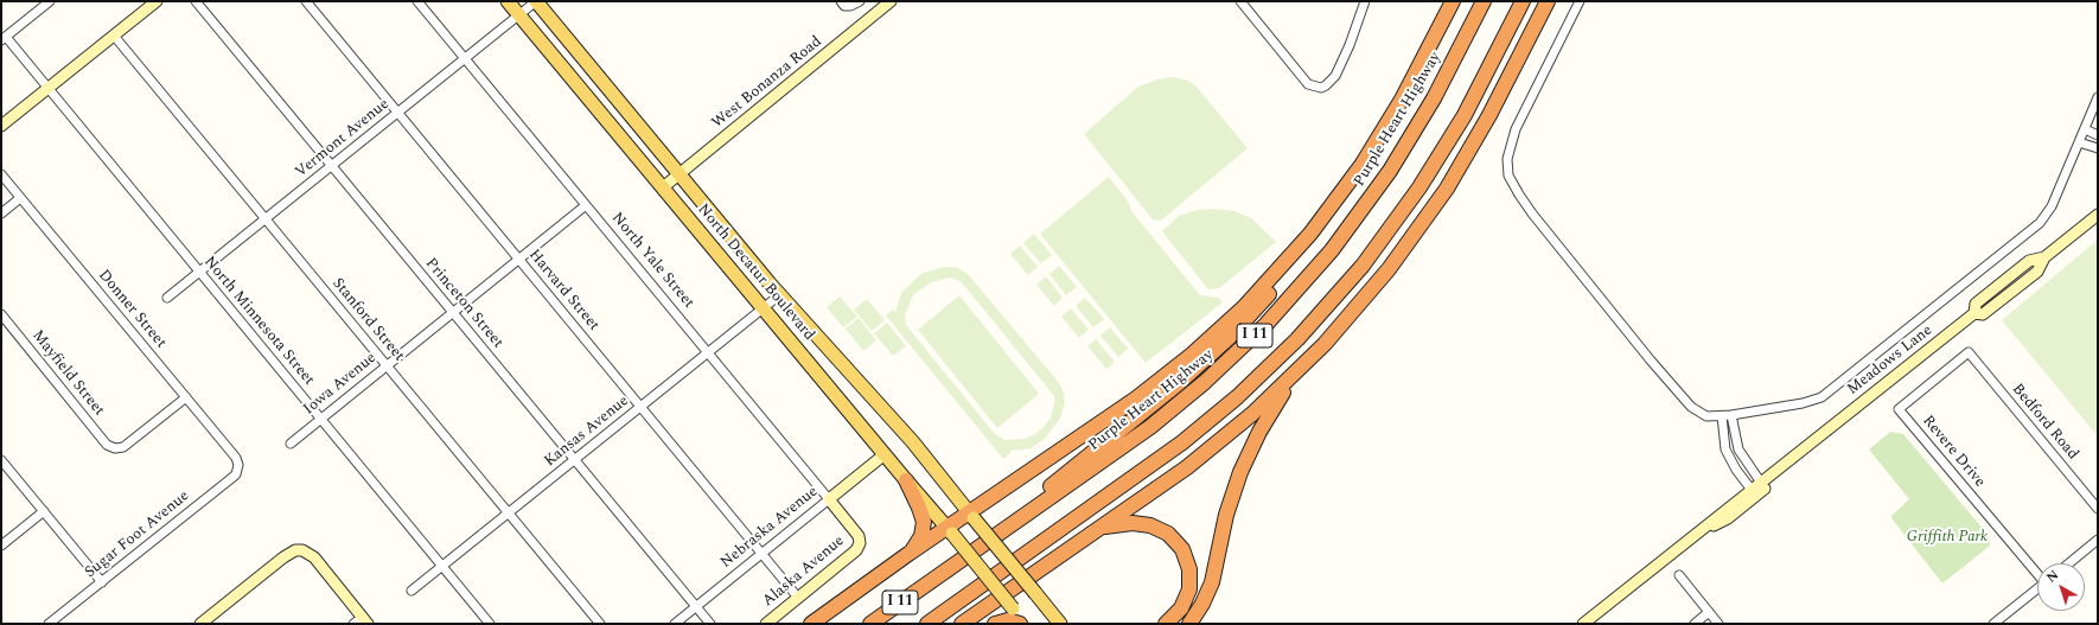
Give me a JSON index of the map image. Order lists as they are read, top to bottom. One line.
{"streets":{"highway":["Purple Heart Highway","I 11"],"main road":["North Decatur Boulevard"],"street":["West Bonanza Road","Vermont Avenue","North Yale Street","Harvard Street","Princeton Street","Donner Street","Stanford Street","North Minnesota Street","Meadows Lane","Mayfield Street","Iowa Avenue","Bedford Road","Kansas Avenue","Revere Drive","Nebraska Avenue","Sugar Foot Avenue","Alaska Avenue"]},"crossings":[["West Bonanza Road","North Decatur Boulevard"],["Vermont Avenue","North Yale Street"],["Vermont Avenue","North Decatur Boulevard"],["Vermont Avenue","Harvard Street"],["Vermont Avenue","Princeton Street"],["Vermont Avenue","Stanford Street"],["Vermont Avenue","North Minnesota Street"],["North Yale Street","Iowa Avenue"],["North Yale Street","Kansas Avenue"],["North Yale Street","Nebraska Avenue"],["North Yale Street","Alaska Avenue"],["North Decatur Boulevard","Kansas Avenue"],["North Decatur Boulevard","Nebraska Avenue"],["Harvard Street","Iowa Avenue"],["Harvard Street","Kansas Avenue"],["Harvard Street","Nebraska Avenue"],["Harvard Street","Alaska Avenue"],["Princeton Street","Iowa Avenue"],["Princeton Street","Kansas Avenue"],["Princeton Street","Nebraska Avenue"],["Donner Street","Mayfield Street"],["Donner Street","Sugar Foot Avenue"],["Stanford Street","Iowa Avenue"],["Stanford Street","Kansas Avenue"],["North Minnesota Street","Iowa Avenue"],["North Minnesota Street","Kansas Avenue"],["Bedford Road","Revere Drive"]],"parks":["Griffith Park"],"north":"top left"}
